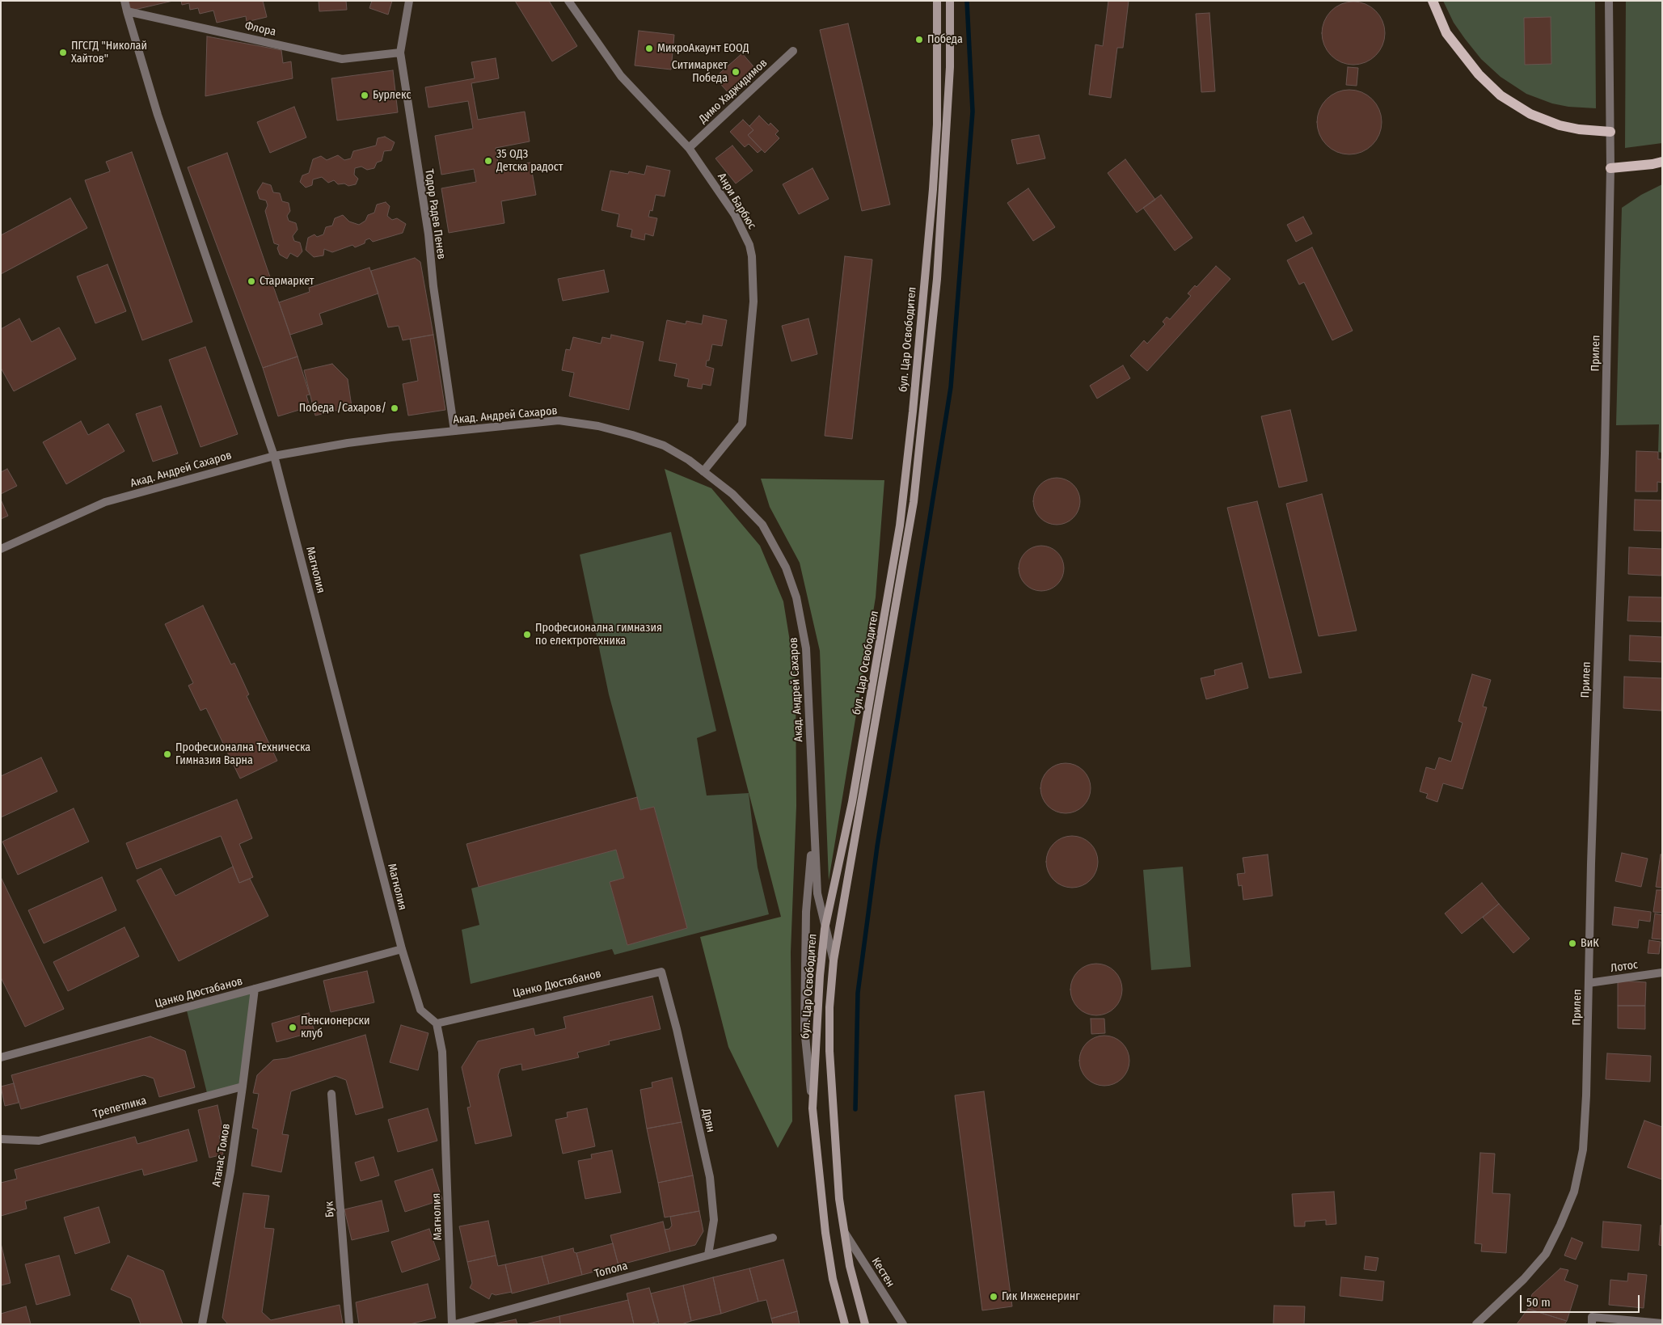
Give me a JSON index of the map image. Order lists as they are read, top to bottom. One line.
{"streets":{"main road":["бул. Цар Освободител"],"street":["Флора","Димо Хаджидимов","Анри Барбюс","Тодор Радев Пенев","Прилеп","Акад. Андрей Сахаров","Магнолия","Лотос","Цанко Дюстабанов","Трепетлика","Дрян","Атанас Томов","Бук","Топола","Кестен"]},"crossings":[["Флора","Тодор Радев Пенев"],["Флора","Магнолия"],["Димо Хаджидимов","Анри Барбюс"],["Анри Барбюс","Акад. Андрей Сахаров"],["Тодор Радев Пенев","Акад. Андрей Сахаров"],["бул. Цар Освободител","Кестен"],["Прилеп","Лотос"],["Акад. Андрей Сахаров","Магнолия"],["Магнолия","Цанко Дюстабанов"],["Цанко Дюстабанов","Дрян"],["Цанко Дюстабанов","Атанас Томов"],["Трепетлика","Атанас Томов"],["Дрян","Топола"]],"places":["Победа","МикроАкаунт ЕООД","ПГСГД \"Николай Хайтов\"","Ситимаркет Победа","Бурлекс","35 ОДЗ Детска радост","Стармаркет","Победа /Сахаров/","Професионална гимназия по електротехника","Професионална Техническа Гимназия Варна","ВиК","Пенсионерски клуб","Гик Инженеринг"],"scale_bar":"50 m"}
